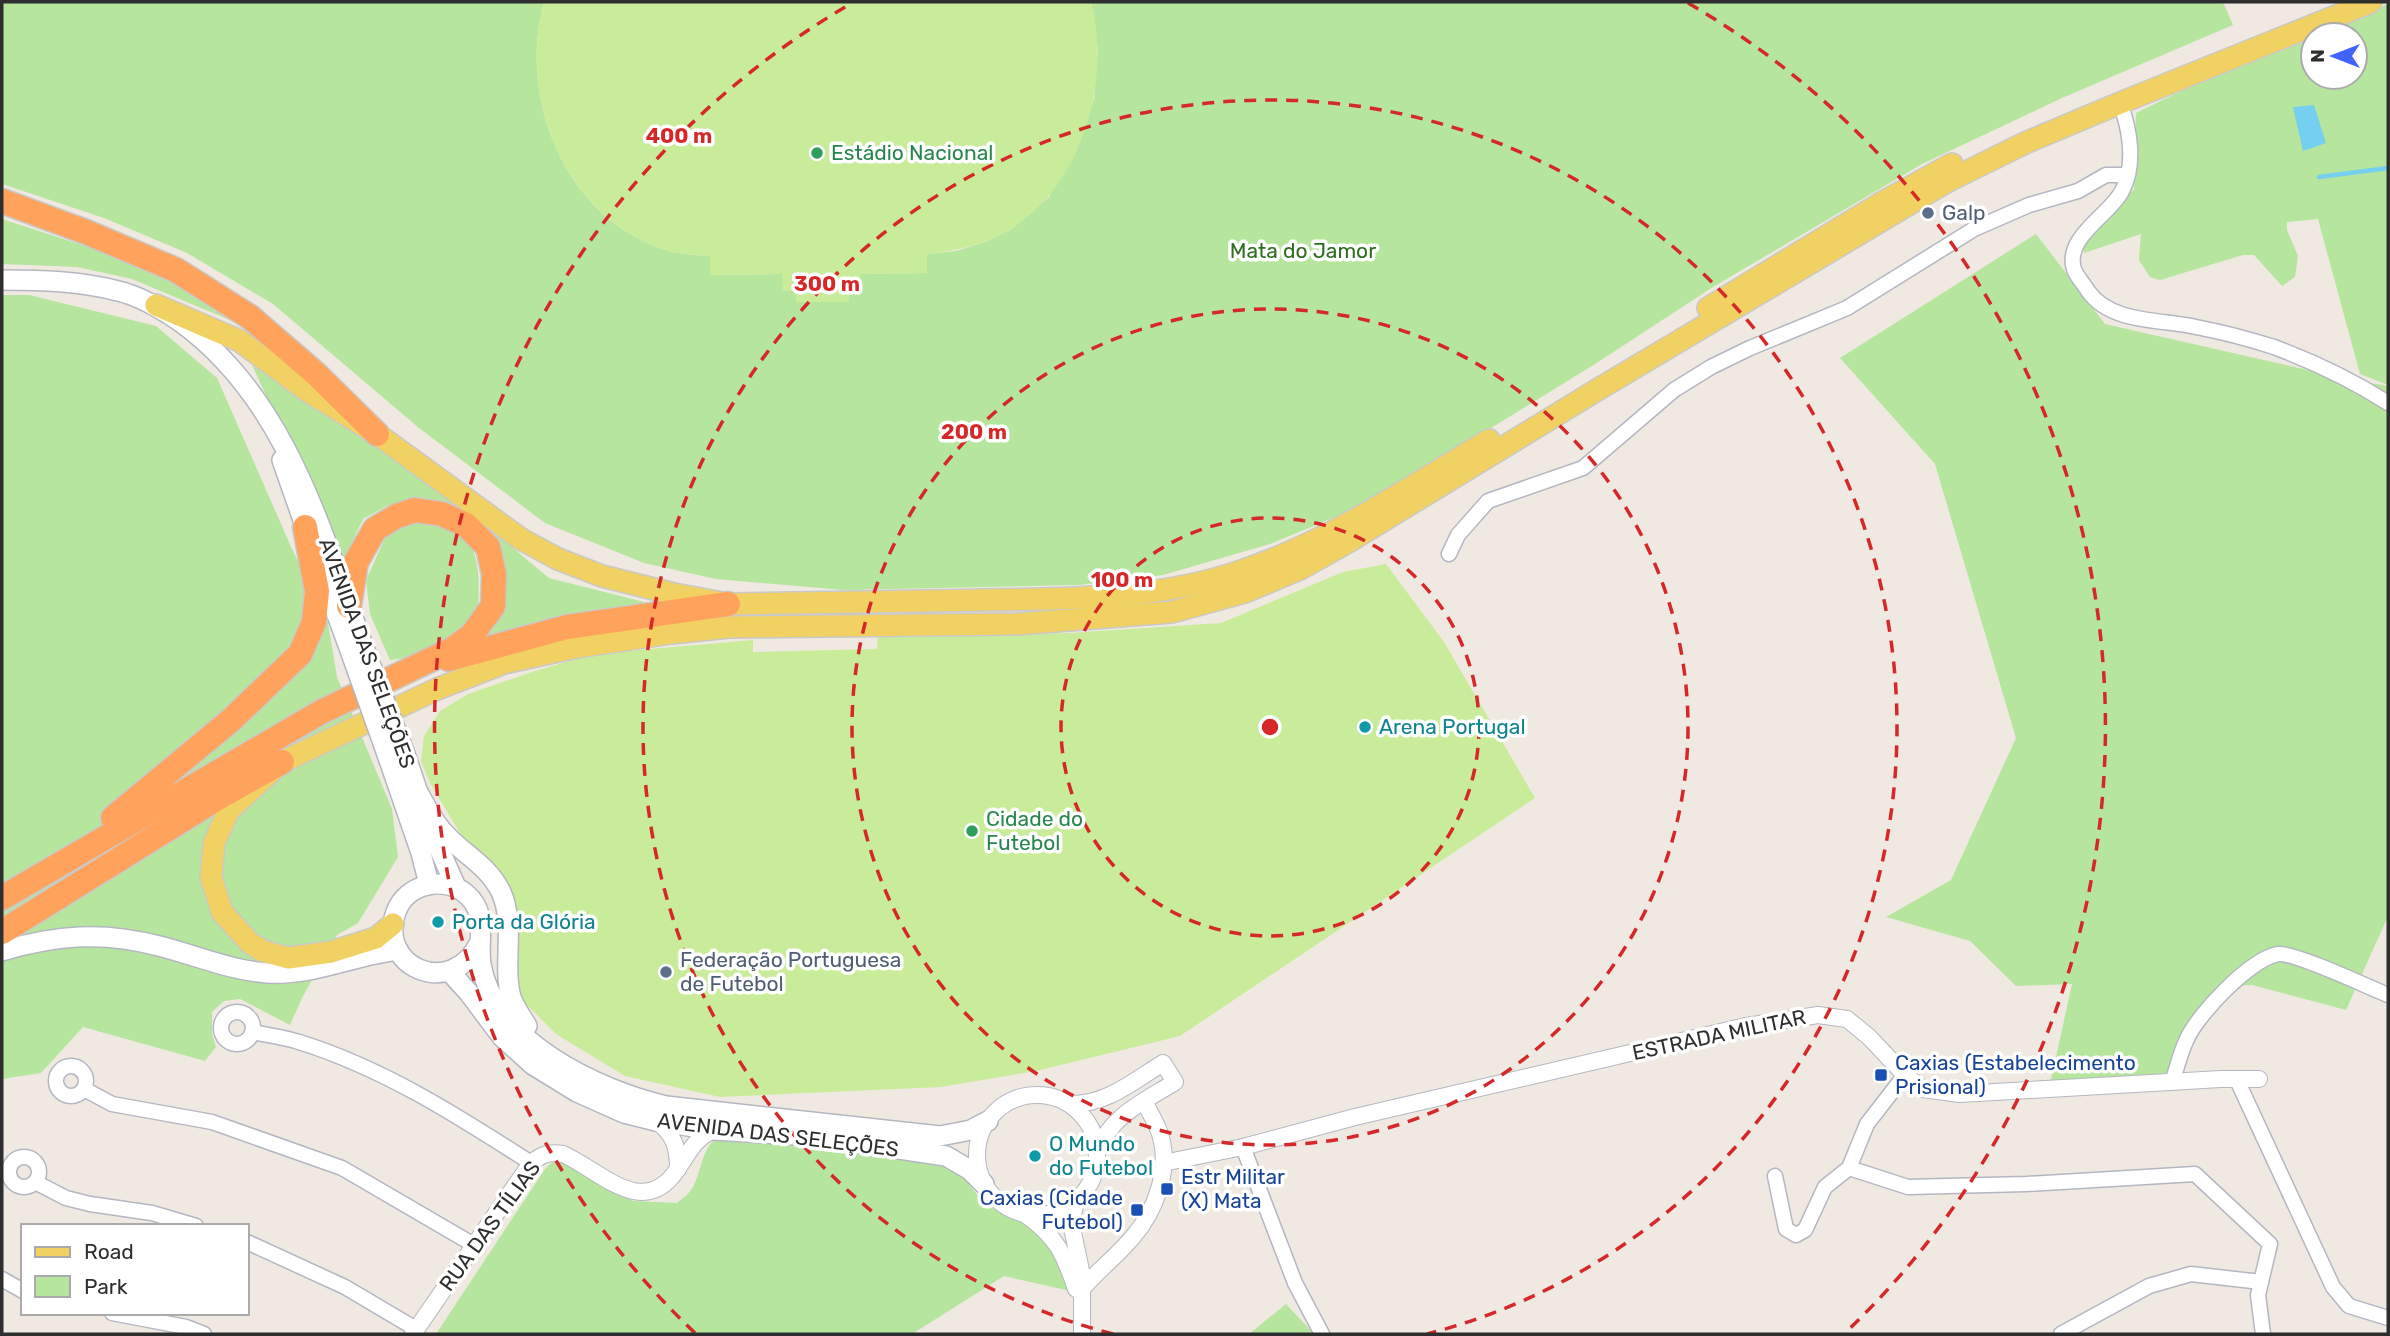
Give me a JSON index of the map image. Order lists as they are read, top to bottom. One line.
{"streets":{"main road":["AVENIDA DAS SELEÇÕES"],"street":["ESTRADA MILITAR","RUA DAS TÍLIAS"]},"crossings":[["AVENIDA DAS SELEÇÕES","RUA DAS TÍLIAS"]],"parks":["Mata do Jamor"],"places":{"other":["Estádio Nacional","Galp","Arena Portugal","Cidade do Futebol","Porta da Glória","Federação Portuguesa de Futebol","O Mundo do Futebol"],"transit":["Caxias (Estabelecimento Prisional)","Estr Militar (X) Mata","Caxias (Cidade Futebol)"]},"legend":["Road","Park"],"north":"left","rings":["400 m","300 m","200 m","100 m"]}
